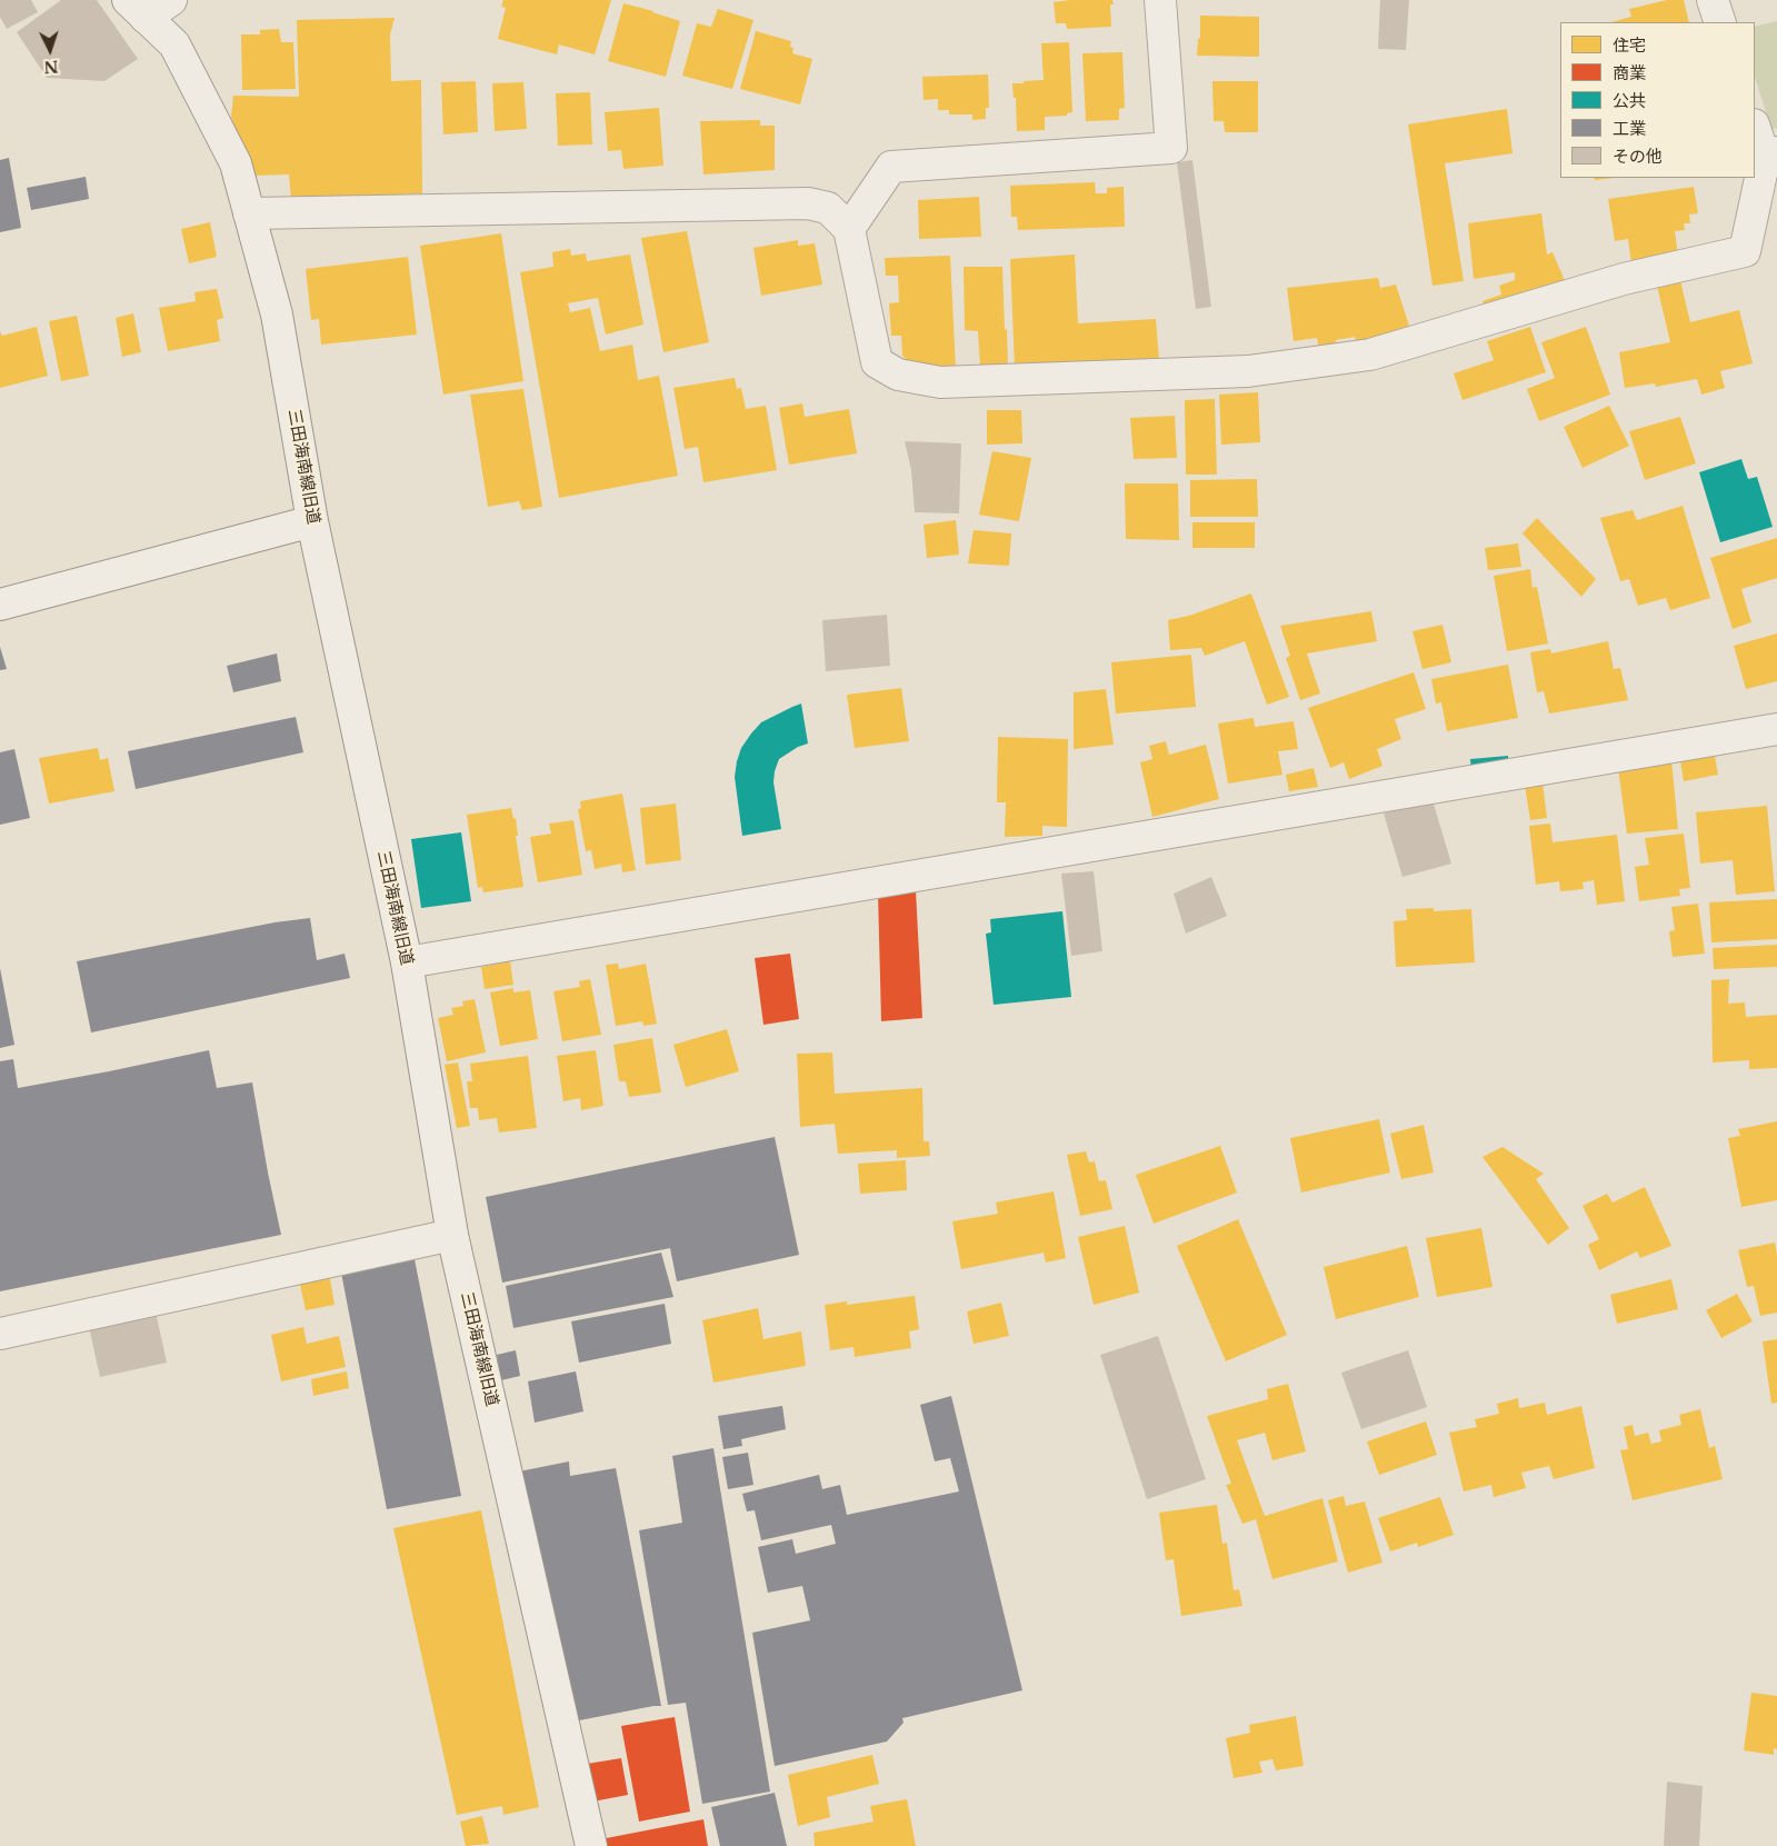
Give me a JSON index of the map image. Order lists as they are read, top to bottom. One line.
{"streets":{"street":["三田海南線旧道"]},"legend":["住宅","商業","公共","工業","その他"],"north":"bottom"}
